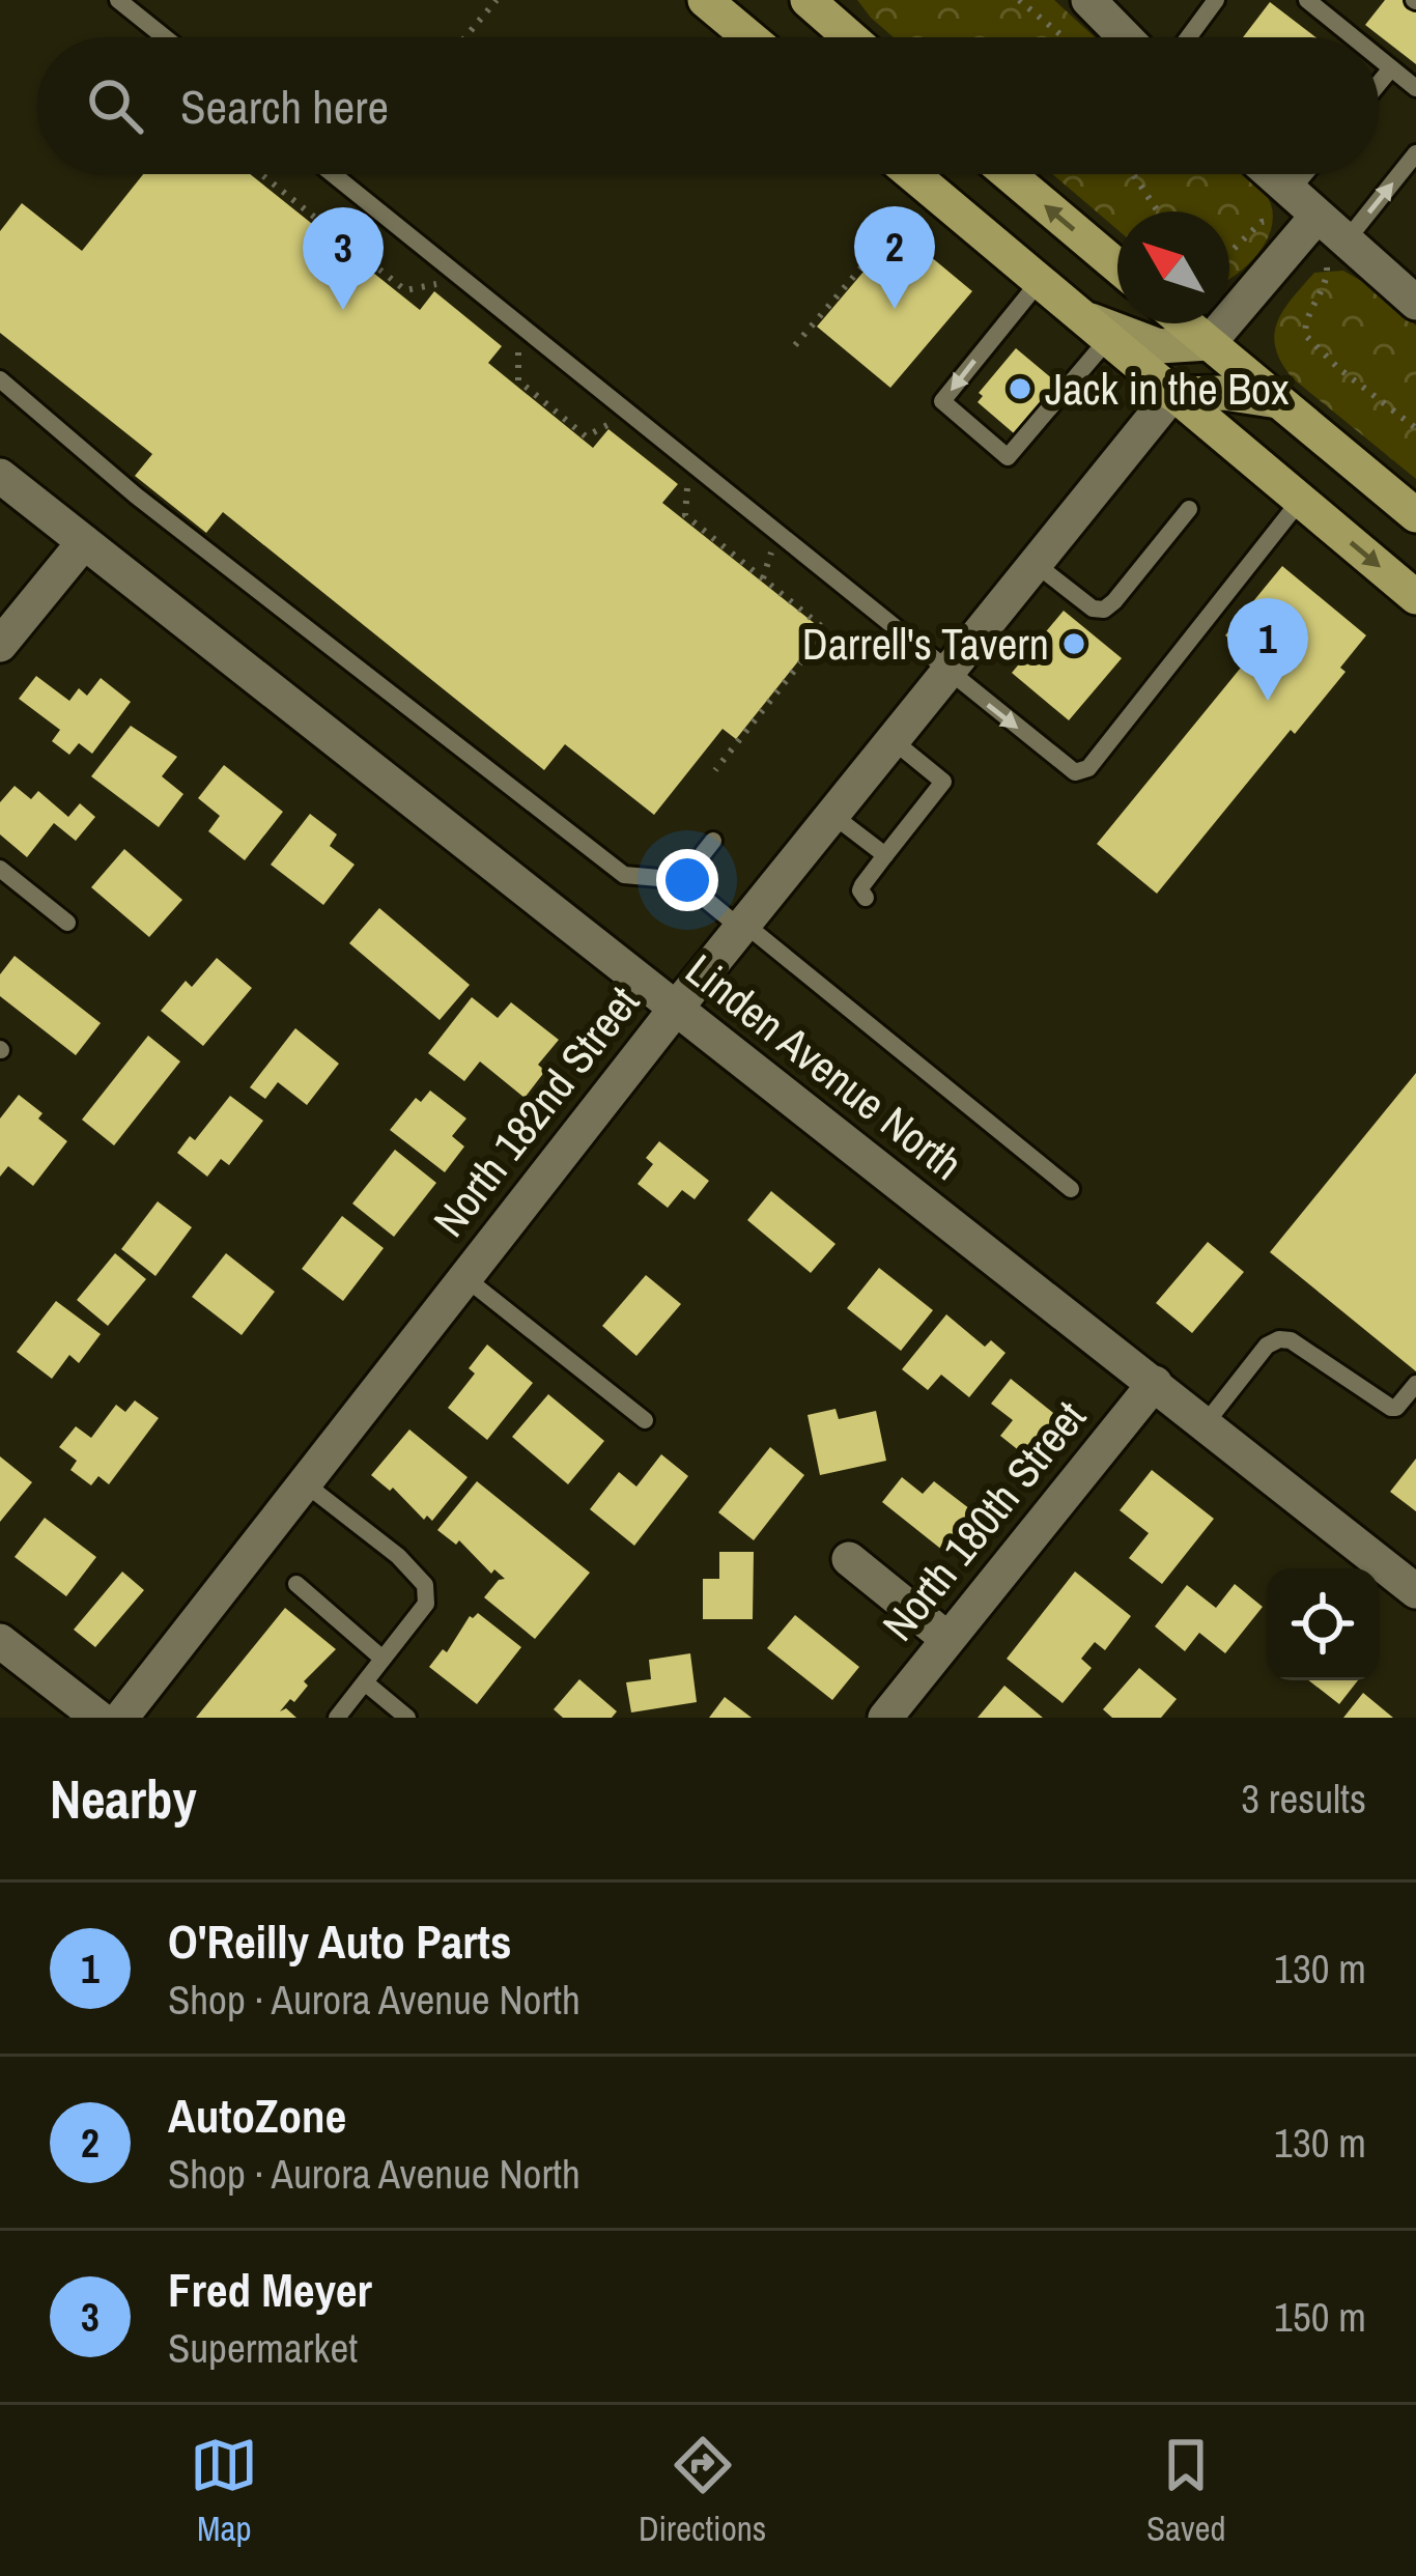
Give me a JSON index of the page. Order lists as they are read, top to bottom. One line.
{"streets":{"street":["Linden Avenue North","North 182nd Street","North 180th Street"]},"crossings":[["Linden Avenue North","North 182nd Street"],["Linden Avenue North","North 180th Street"]],"places":["Jack in the Box","Darrell's Tavern"],"north":"top left","page":{"search":"Search here","pins":["2","3","1"],"heading":["Nearby","3 results"],"list":[{"mark":"1","name":"O'Reilly Auto Parts","note":"Shop · Aurora Avenue North","value":"130 m"},{"mark":"2","name":"AutoZone","note":"Shop · Aurora Avenue North","value":"130 m"},{"mark":"3","name":"Fred Meyer","note":"Supermarket","value":"150 m"}],"nav":["Map","Directions","Saved"]}}
